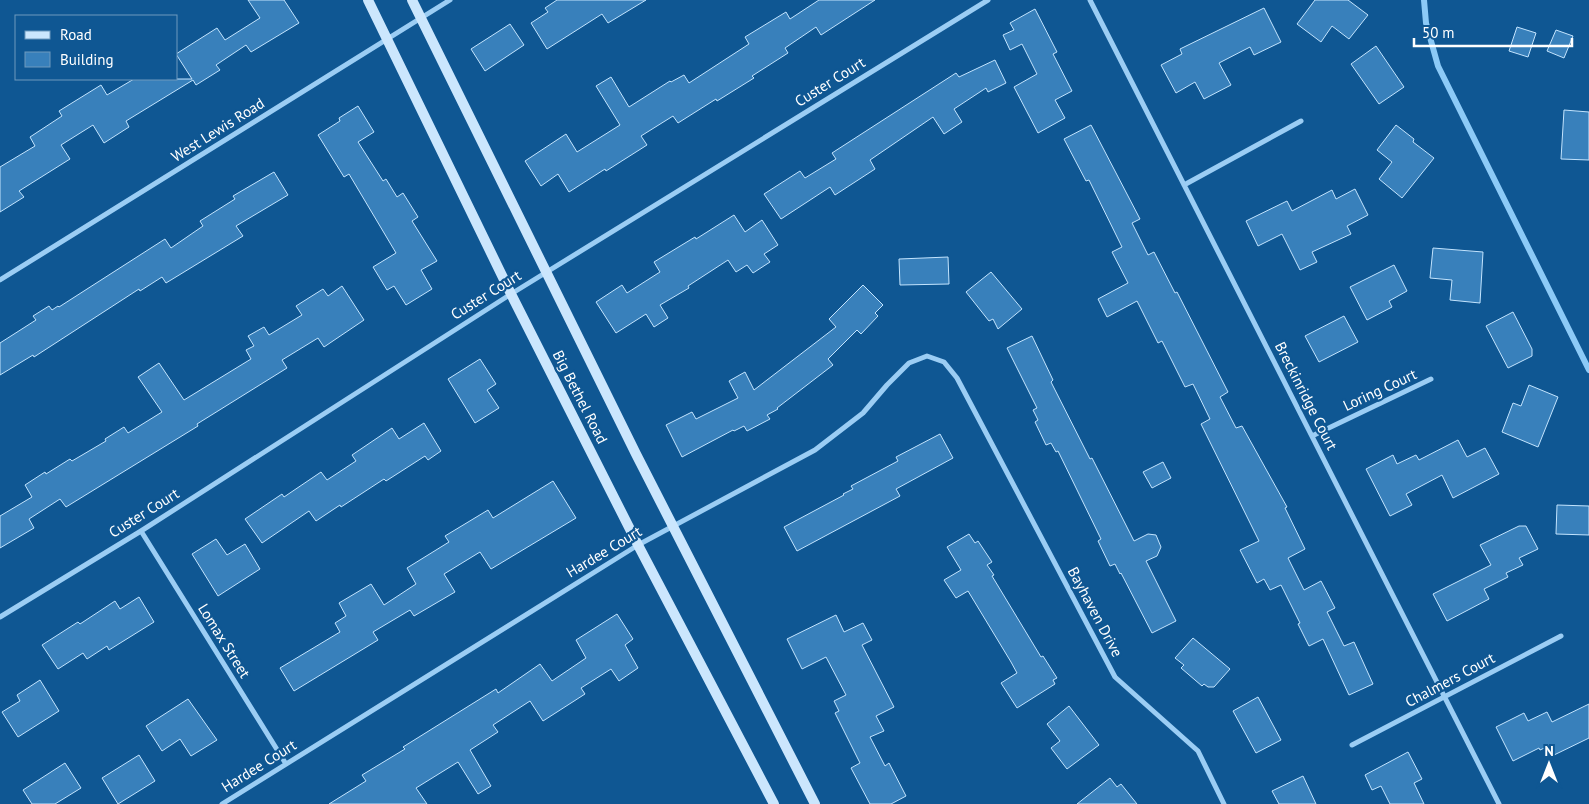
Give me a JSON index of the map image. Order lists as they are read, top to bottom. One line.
{"streets":{"main road":["Big Bethel Road"],"street":["Custer Court","West Lewis Road","Loring Court","Breckinridge Court","Hardee Court","Bayhaven Drive","Lomax Street","Chalmers Court"]},"crossings":[["Custer Court","Big Bethel Road"],["Custer Court","Lomax Street"],["West Lewis Road","Big Bethel Road"],["Loring Court","Breckinridge Court"],["Breckinridge Court","Chalmers Court"],["Big Bethel Road","Hardee Court"],["Hardee Court","Bayhaven Drive"],["Hardee Court","Lomax Street"]],"legend":["Road","Building"],"scale_bar":"50 m","north":"top"}
